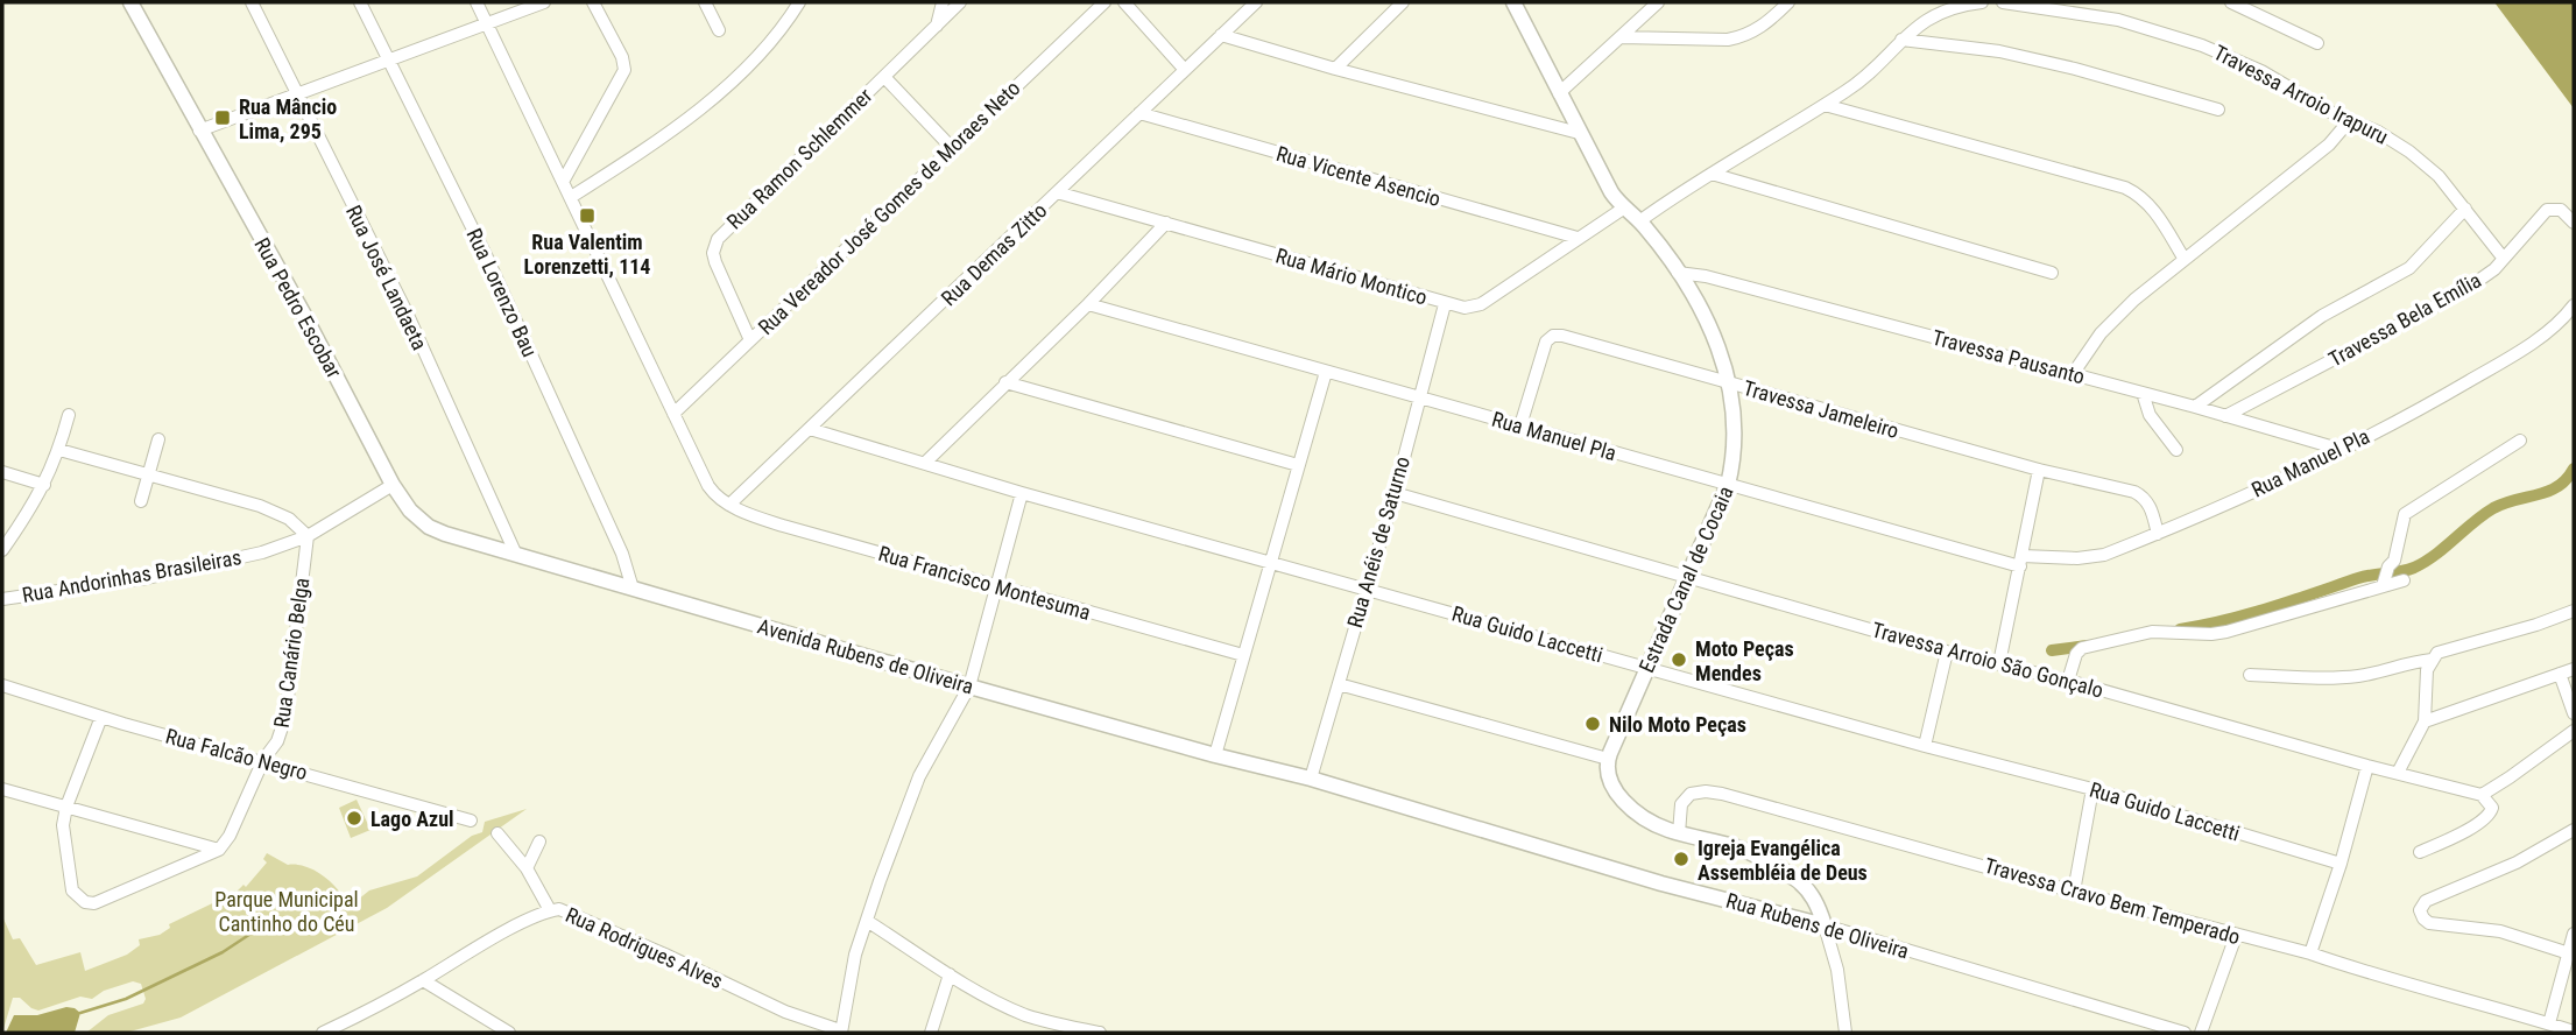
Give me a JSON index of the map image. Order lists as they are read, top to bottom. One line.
{"streets":{"main road":["Rua Pedro Escobar","Estrada Canal de Cocaia","Avenida Rubens de Oliveira","Rua Rubens de Oliveira"],"street":["Travessa Arroio Irapuru","Rua Ramon Schlemmer","Rua Vicente Asencio","Rua Vereador José Gomes de Moraes Neto","Rua Demas Zitto","Rua Mário Montico","Rua José Landaeta","Rua Lorenzo Bau","Travessa Bela Emília","Travessa Pausanto","Travessa Jameleiro","Rua Manuel Pla","Rua Anéis de Saturno","Rua Andorinhas Brasileiras","Rua Francisco Montesuma","Rua Guido Laccetti","Rua Canário Belga","Travessa Arroio São Gonçalo","Rua Falcão Negro","Travessa Cravo Bem Temperado","Rua Rodrigues Alves"]},"crossings":[["Travessa Arroio Irapuru","Travessa Bela Emília"],["Rua Ramon Schlemmer","Rua Vereador José Gomes de Moraes Neto"],["Rua Vicente Asencio","Rua Demas Zitto"],["Rua Vicente Asencio","Rua Mário Montico"],["Rua Demas Zitto","Rua Mário Montico"],["Rua Demas Zitto","Rua Francisco Montesuma"],["Rua Demas Zitto","Rua Guido Laccetti"],["Rua Mário Montico","Rua Anéis de Saturno"],["Rua Mário Montico","Estrada Canal de Cocaia"],["Rua José Landaeta","Rua Pedro Escobar"],["Rua José Landaeta","Avenida Rubens de Oliveira"],["Rua Lorenzo Bau","Avenida Rubens de Oliveira"],["Rua Pedro Escobar","Rua Andorinhas Brasileiras"],["Rua Pedro Escobar","Avenida Rubens de Oliveira"],["Travessa Bela Emília","Travessa Pausanto"],["Travessa Pausanto","Rua Manuel Pla"],["Travessa Pausanto","Estrada Canal de Cocaia"],["Travessa Jameleiro","Rua Manuel Pla"],["Travessa Jameleiro","Estrada Canal de Cocaia"],["Rua Manuel Pla","Rua Anéis de Saturno"],["Rua Manuel Pla","Estrada Canal de Cocaia"],["Rua Anéis de Saturno","Rua Guido Laccetti"],["Rua Anéis de Saturno","Travessa Arroio São Gonçalo"],["Rua Anéis de Saturno","Rua Rubens de Oliveira"],["Rua Andorinhas Brasileiras","Rua Canário Belga"],["Estrada Canal de Cocaia","Rua Guido Laccetti"],["Estrada Canal de Cocaia","Travessa Arroio São Gonçalo"],["Rua Canário Belga","Rua Falcão Negro"],["Avenida Rubens de Oliveira","Rua Rubens de Oliveira"]],"parks":["Parque Municipal Cantinho do Céu"],"places":{"transit":["Rua Mâncio Lima, 295","Rua Valentim Lorenzetti, 114"],"other":["Moto Peças Mendes","Nilo Moto Peças","Lago Azul","Igreja Evangélica Assembléia de Deus"]}}
